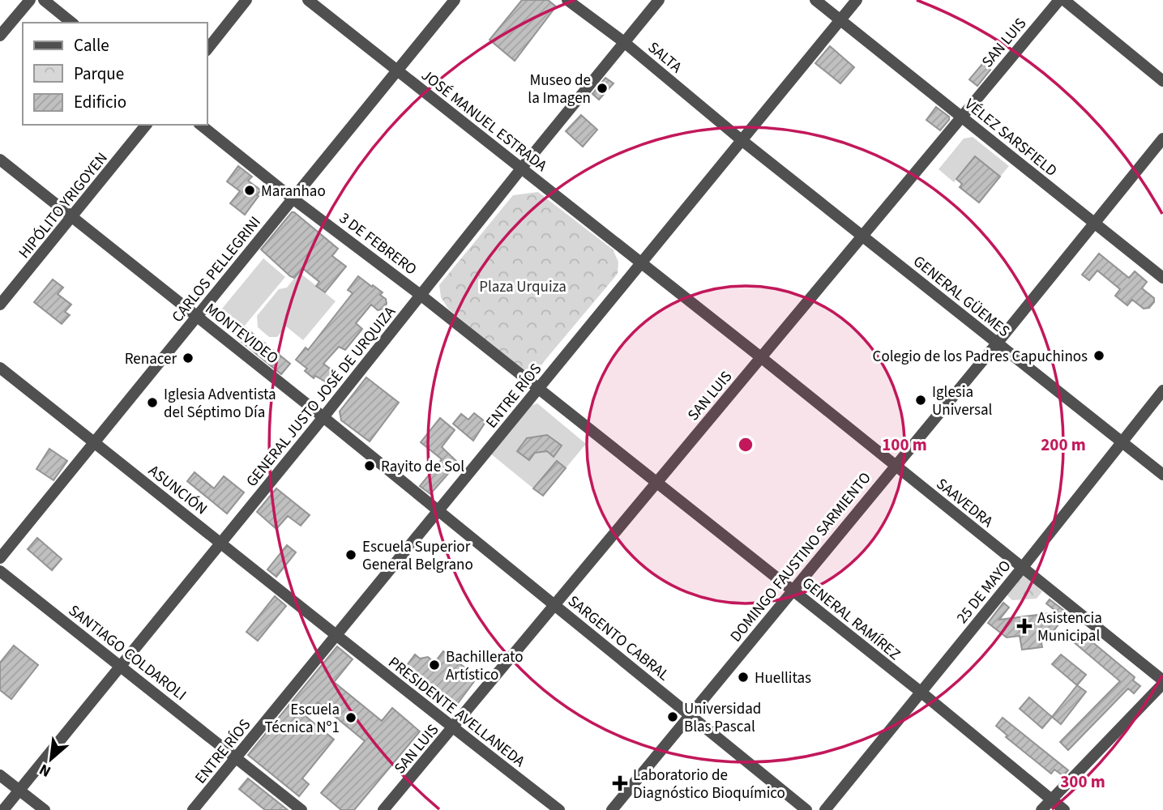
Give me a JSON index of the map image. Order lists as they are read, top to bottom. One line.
{"streets":{"street":["SAN LUIS","SALTA","JOSÉ MANUEL ESTRADA","VÉLEZ SARSFIELD","HIPÓLITO YRIGOYEN","3 DE FEBRERO","CARLOS PELLEGRINI","GENERAL GÜEMES","MONTEVIDEO","ENTRE RÍOS","GENERAL JUSTO JOSÉ DE URQUIZA","ASUNCIÓN","SAAVEDRA","DOMINGO FAUSTINO SARMIENTO","25 DE MAYO","GENERAL RAMÍREZ","SARGENTO CABRAL","SANTIAGO COLDAROLI","PRESIDENTE AVELLANEDA"]},"crossings":[["SAN LUIS","VÉLEZ SARSFIELD"],["SAN LUIS","GENERAL GÜEMES"],["SAN LUIS","SAAVEDRA"],["SAN LUIS","GENERAL RAMÍREZ"],["SAN LUIS","SARGENTO CABRAL"],["SAN LUIS","PRESIDENTE AVELLANEDA"],["SALTA","GENERAL GÜEMES"],["SALTA","ENTRE RÍOS"],["SALTA","GENERAL JUSTO JOSÉ DE URQUIZA"],["JOSÉ MANUEL ESTRADA","CARLOS PELLEGRINI"],["JOSÉ MANUEL ESTRADA","ENTRE RÍOS"],["JOSÉ MANUEL ESTRADA","GENERAL JUSTO JOSÉ DE URQUIZA"],["JOSÉ MANUEL ESTRADA","SAAVEDRA"],["VÉLEZ SARSFIELD","ENTRE RÍOS"],["VÉLEZ SARSFIELD","DOMINGO FAUSTINO SARMIENTO"],["HIPÓLITO YRIGOYEN","MONTEVIDEO"],["3 DE FEBRERO","CARLOS PELLEGRINI"],["3 DE FEBRERO","ENTRE RÍOS"],["3 DE FEBRERO","GENERAL JUSTO JOSÉ DE URQUIZA"],["3 DE FEBRERO","GENERAL RAMÍREZ"],["CARLOS PELLEGRINI","MONTEVIDEO"],["CARLOS PELLEGRINI","ASUNCIÓN"],["GENERAL GÜEMES","ENTRE RÍOS"],["GENERAL GÜEMES","DOMINGO FAUSTINO SARMIENTO"],["GENERAL GÜEMES","25 DE MAYO"],["MONTEVIDEO","ENTRE RÍOS"],["MONTEVIDEO","GENERAL JUSTO JOSÉ DE URQUIZA"],["MONTEVIDEO","SARGENTO CABRAL"],["ENTRE RÍOS","ASUNCIÓN"],["ENTRE RÍOS","SAAVEDRA"],["ENTRE RÍOS","GENERAL RAMÍREZ"],["ENTRE RÍOS","SARGENTO CABRAL"],["ENTRE RÍOS","SANTIAGO COLDAROLI"],["ENTRE RÍOS","PRESIDENTE AVELLANEDA"],["GENERAL JUSTO JOSÉ DE URQUIZA","ASUNCIÓN"],["GENERAL JUSTO JOSÉ DE URQUIZA","SANTIAGO COLDAROLI"],["ASUNCIÓN","PRESIDENTE AVELLANEDA"],["SAAVEDRA","DOMINGO FAUSTINO SARMIENTO"],["SAAVEDRA","25 DE MAYO"],["DOMINGO FAUSTINO SARMIENTO","GENERAL RAMÍREZ"],["DOMINGO FAUSTINO SARMIENTO","SARGENTO CABRAL"],["25 DE MAYO","GENERAL RAMÍREZ"]],"parks":["Plaza Urquiza"],"places":{"other":["Museo de la Imagen","Maranhao","Colegio de los Padres Capuchinos","Renacer","Iglesia Universal","Iglesia Adventista del Séptimo Día","Rayito de Sol","Escuela Superior General Belgrano","Bachillerato Artístico","Huellitas","Universidad Blas Pascal","Escuela Técnica Nº1"],"health":["Asistencia Municipal","Laboratorio de Diagnóstico Bioquímico"]},"legend":["Calle","Parque","Edificio"],"north":"bottom left","rings":["100 m","200 m","300 m"]}
